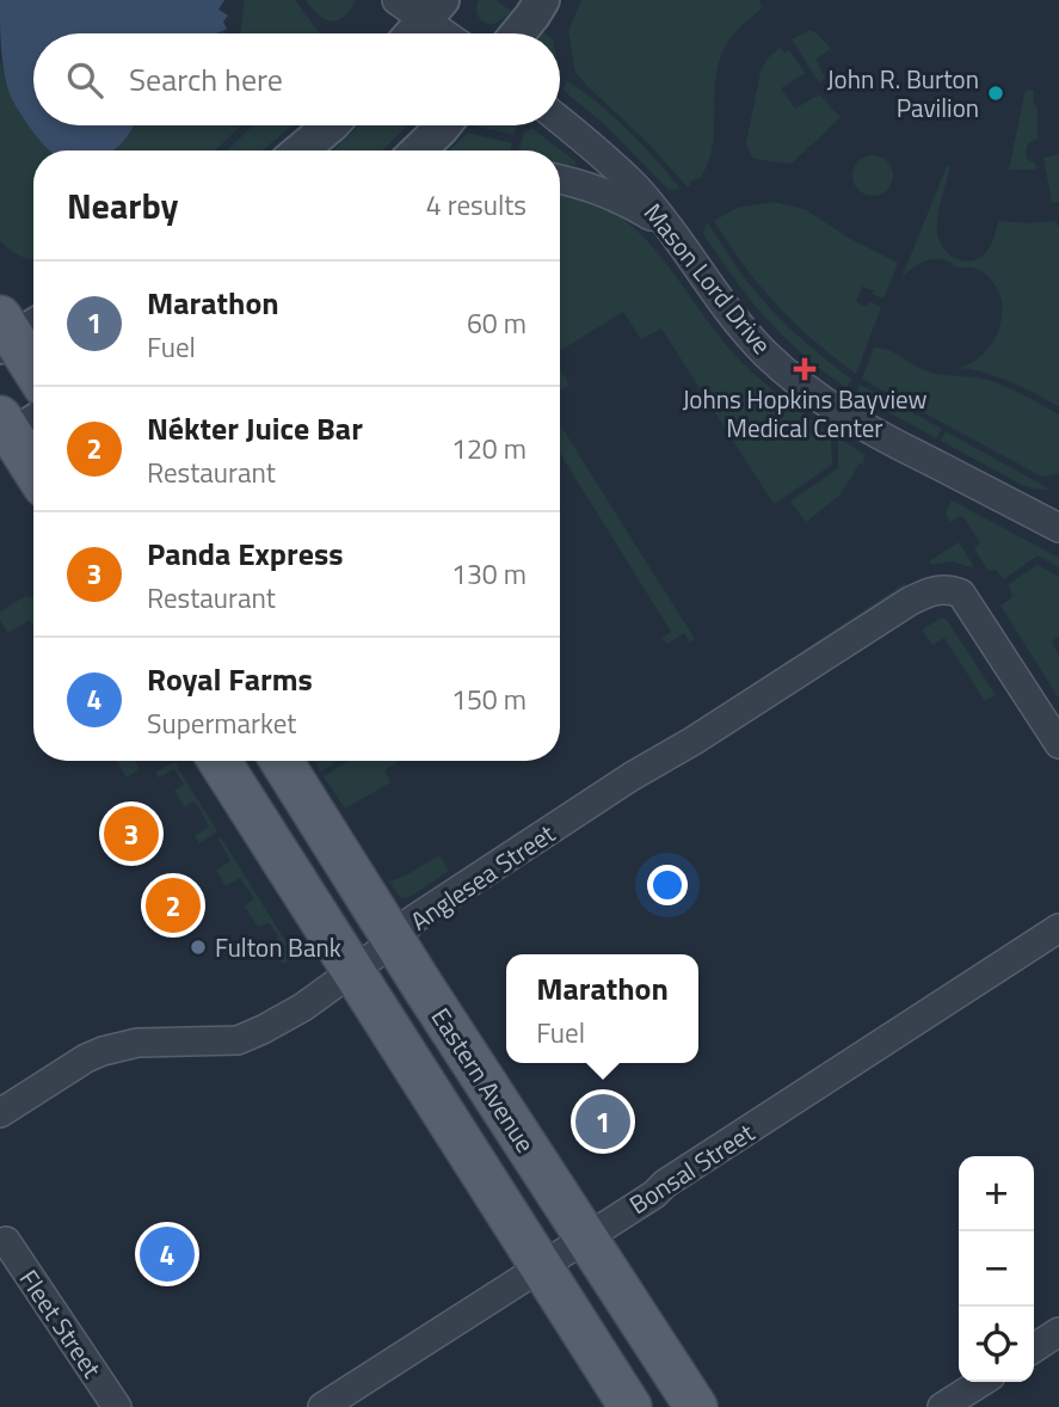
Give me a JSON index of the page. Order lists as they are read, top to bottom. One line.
{"streets":{"main road":["Eastern Avenue"],"street":["Mason Lord Drive","Anglesea Street","Bonsal Street","Fleet Street"]},"crossings":[["Anglesea Street","Eastern Avenue"],["Eastern Avenue","Bonsal Street"]],"places":{"other":["John R. Burton Pavilion","Fulton Bank"],"health":["Johns Hopkins Bayview Medical Center"]},"page":{"search":"Search here","heading":["Nearby","4 results"],"list":[{"mark":"1","name":"Marathon","note":"Fuel","value":"60 m"},{"mark":"2","name":"Nékter Juice Bar","note":"Restaurant","value":"120 m"},{"mark":"3","name":"Panda Express","note":"Restaurant","value":"130 m"},{"mark":"4","name":"Royal Farms","note":"Supermarket","value":"150 m"}],"pins":["3","2","1","4"],"popup":["Marathon","Fuel"],"map_buttons":["+","−"]}}
